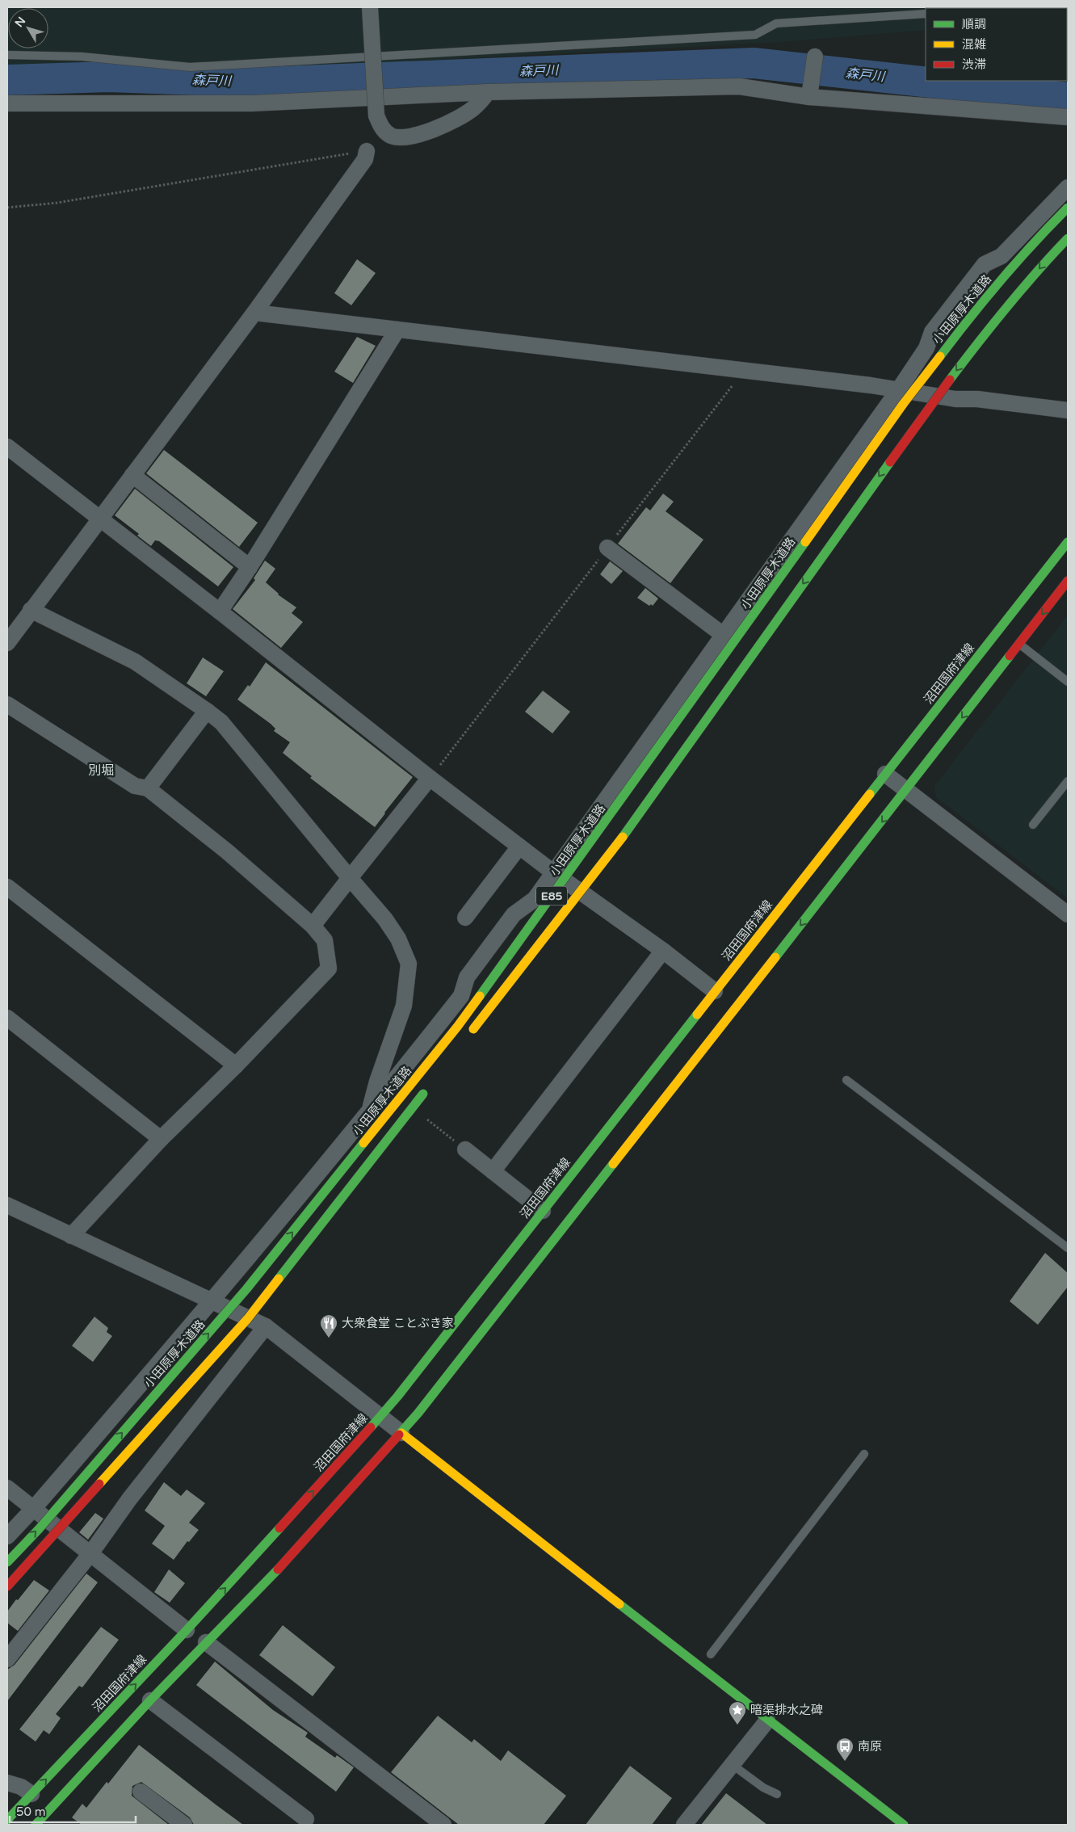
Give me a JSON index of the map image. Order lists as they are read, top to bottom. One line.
{"streets":{"main road":["小田原厚木道路","沼田国府津線","E85"]},"districts":["別堀"],"water":["森戸川"],"places":{"restaurant":["大衆食堂 ことぶき家"],"place":["暗渠排水之碑"],"bus stop":["南原"]},"legend":["順調","混雑","渋滞"],"scale_bar":"50 m","north":"top left"}
